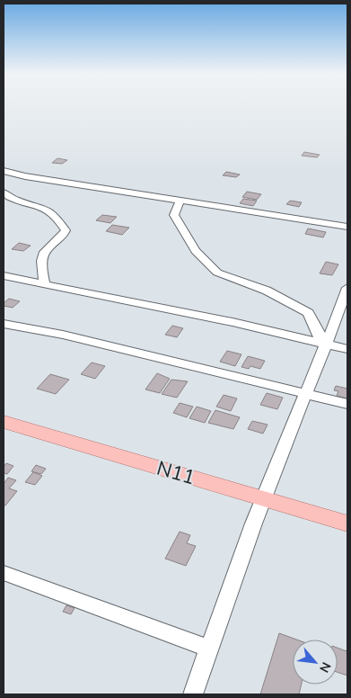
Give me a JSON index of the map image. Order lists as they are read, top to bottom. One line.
{"streets":{"main road":["N11"]},"north":"bottom right"}
